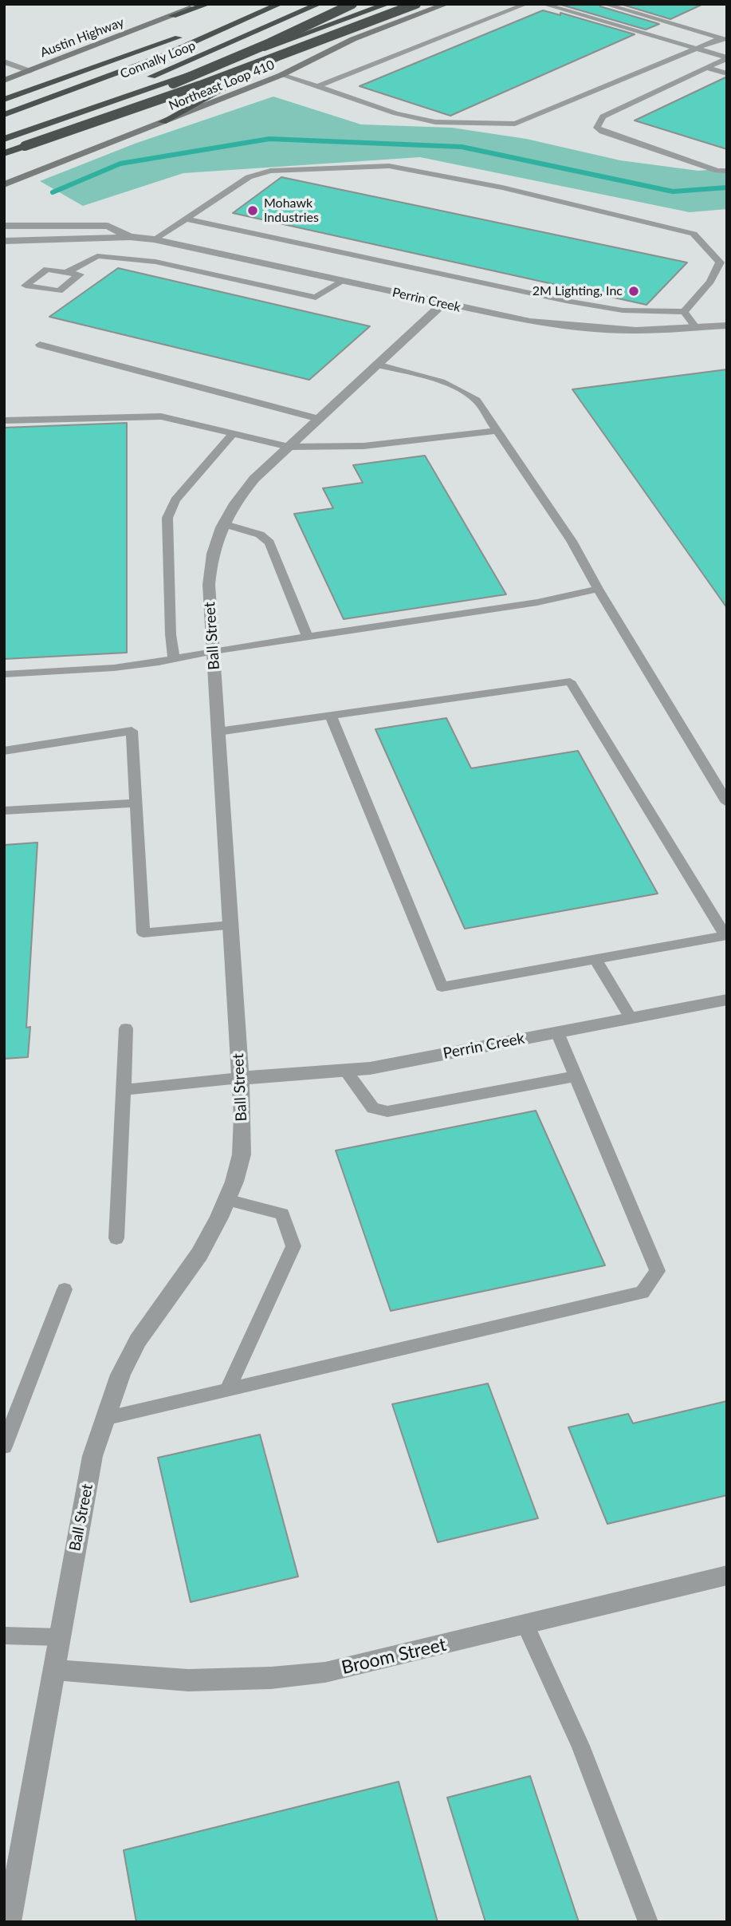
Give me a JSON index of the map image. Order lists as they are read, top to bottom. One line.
{"streets":{"highway":["Connally Loop"],"main road":["Austin Highway","Northeast Loop 410"],"street":["Perrin Creek","Ball Street","Broom Street"]},"crossings":[["Perrin Creek","Ball Street"],["Ball Street","Broom Street"]],"places":["Mohawk Industries","2M Lighting, Inc"]}
